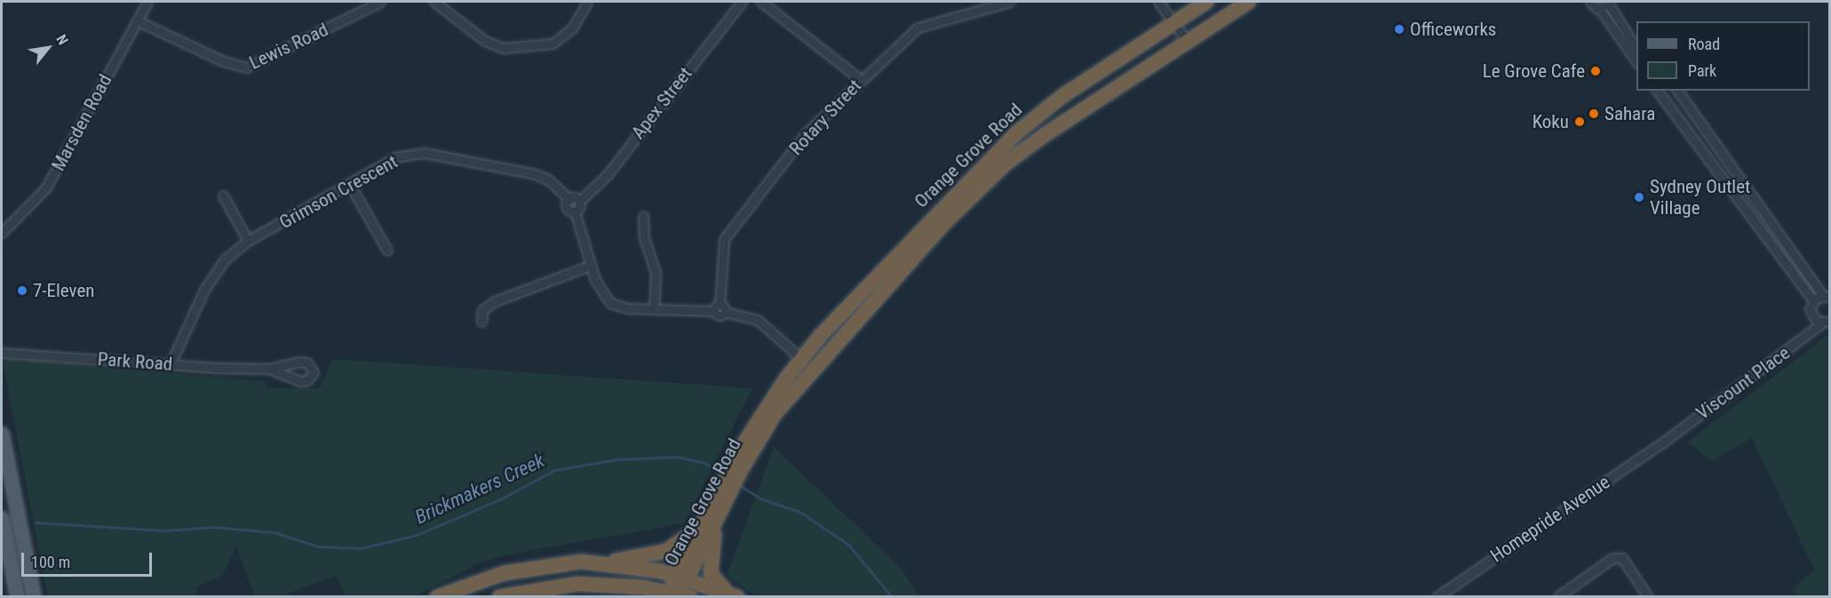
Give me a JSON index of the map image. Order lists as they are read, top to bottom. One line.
{"streets":{"highway":["Orange Grove Road"],"street":["Lewis Road","Apex Street","Rotary Street","Marsden Road","Grimson Crescent","Park Road","Viscount Place","Homepride Avenue"]},"crossings":[["Lewis Road","Marsden Road"],["Grimson Crescent","Park Road"],["Viscount Place","Homepride Avenue"]],"water":["Brickmakers Creek"],"places":["Officeworks","Le Grove Cafe","Sahara","Koku","Sydney Outlet Village","7-Eleven"],"legend":["Road","Park"],"scale_bar":"100 m","north":"top right"}
